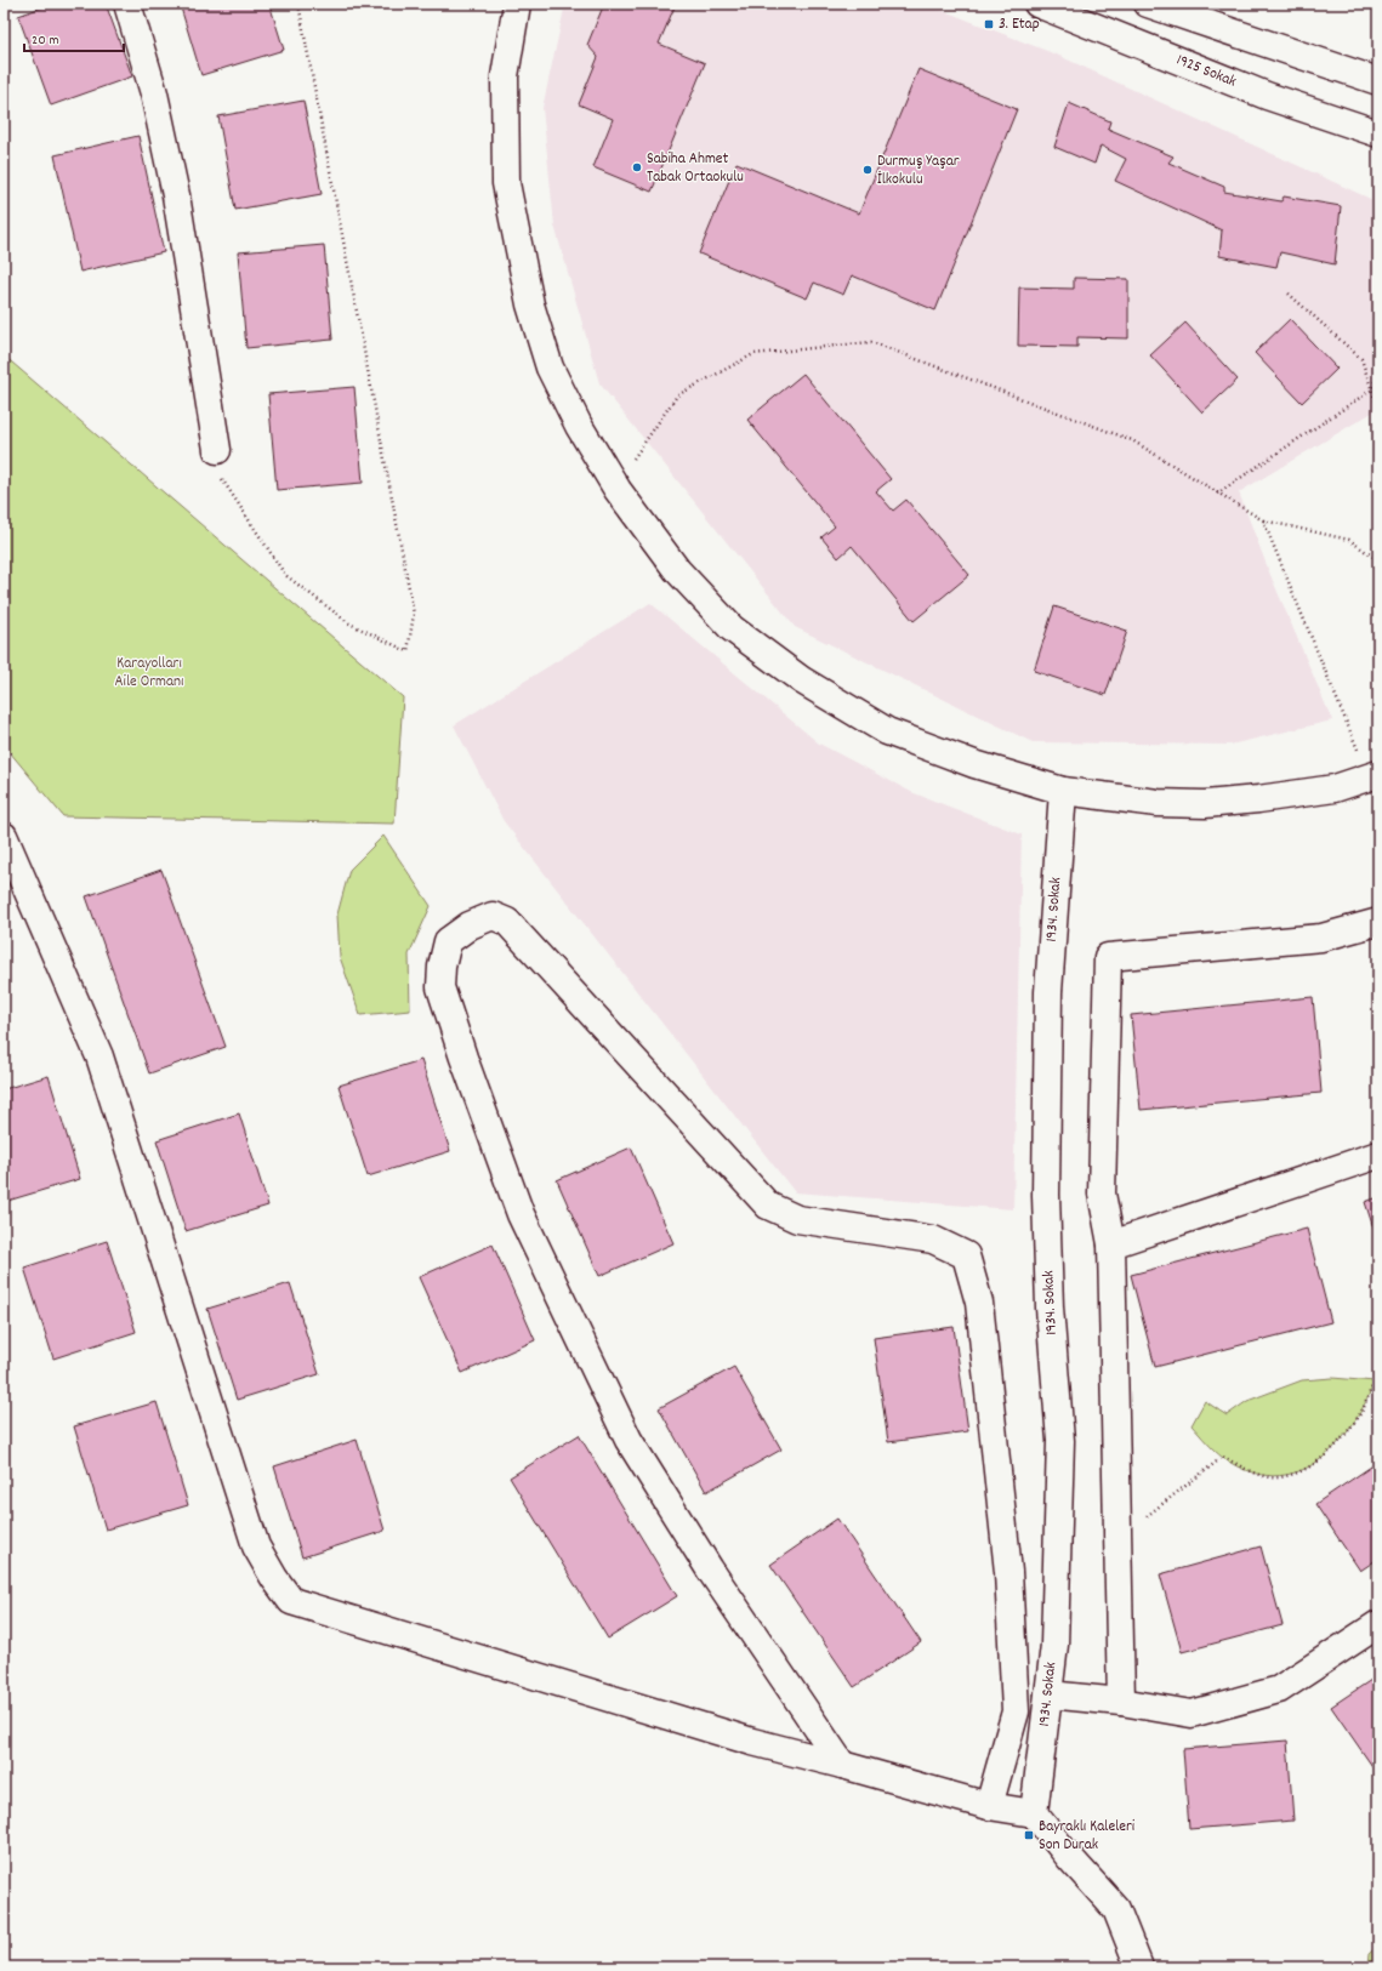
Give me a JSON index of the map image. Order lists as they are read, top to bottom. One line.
{"streets":{"street":["1925 Sokak","1934. Sokak"]},"parks":["Karayolları Aile Ormanı"],"places":{"transit":["3. Etap","Bayraklı Kaleleri Son Durak"],"other":["Sabiha Ahmet Tabak Ortaokulu","Durmuş Yaşar İlkokulu"]},"scale_bar":"20 m"}
